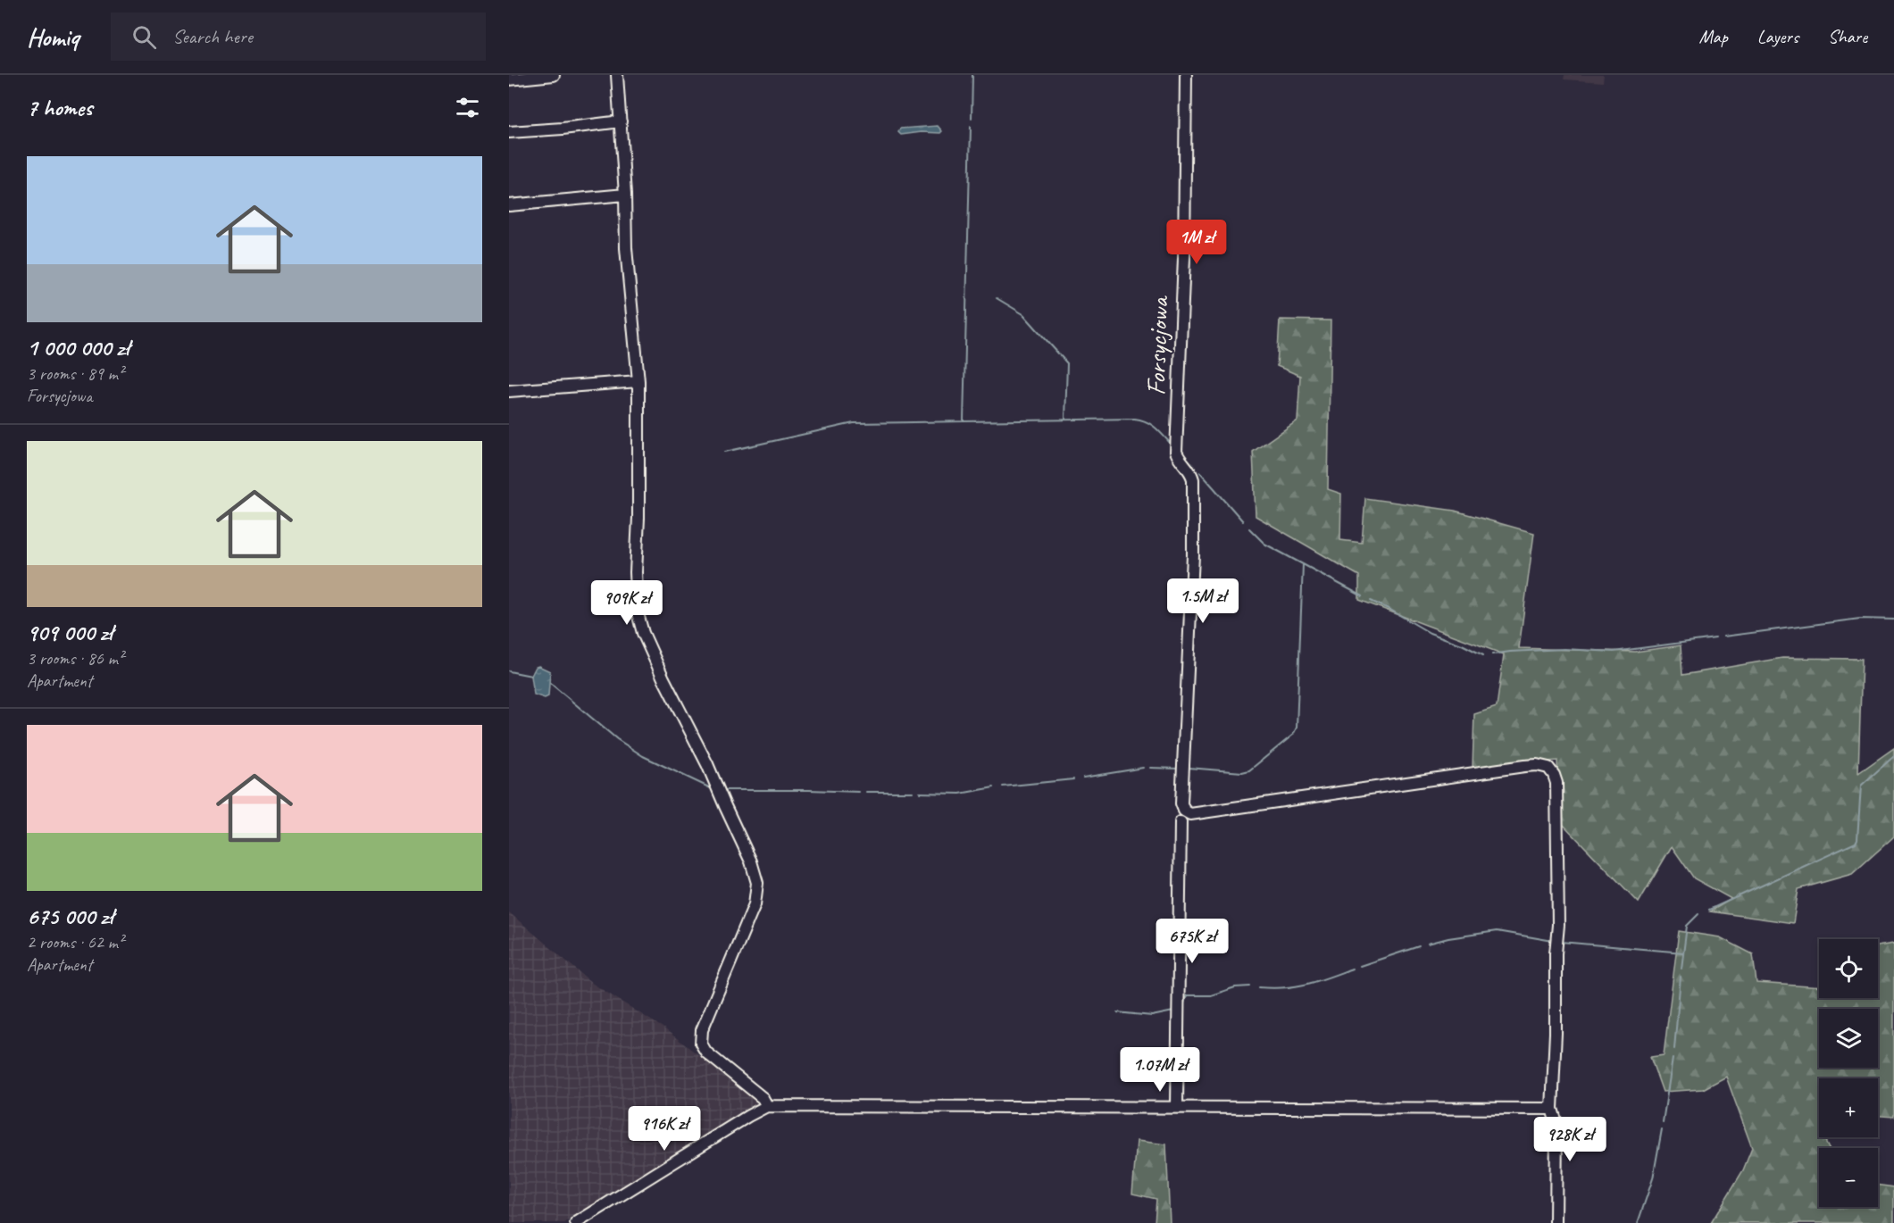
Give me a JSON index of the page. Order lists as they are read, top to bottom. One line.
{"streets":{"street":["Forsycjowa"]},"page":{"header":"Homiq","search":"Search here","nav":["Map","Layers","Share"],"heading":"7 homes","list":[{"name":"1 000 000 zł","note":"3 rooms · 89 m² · Forsycjowa"},{"name":"909 000 zł","note":"3 rooms · 86 m² · Apartment"},{"name":"675 000 zł","note":"2 rooms · 62 m² · Apartment"}],"price":["1M zł","1.5M zł","909K zł","675K zł","1.07M zł","916K zł","928K zł"],"map_buttons":["+","−"]}}
